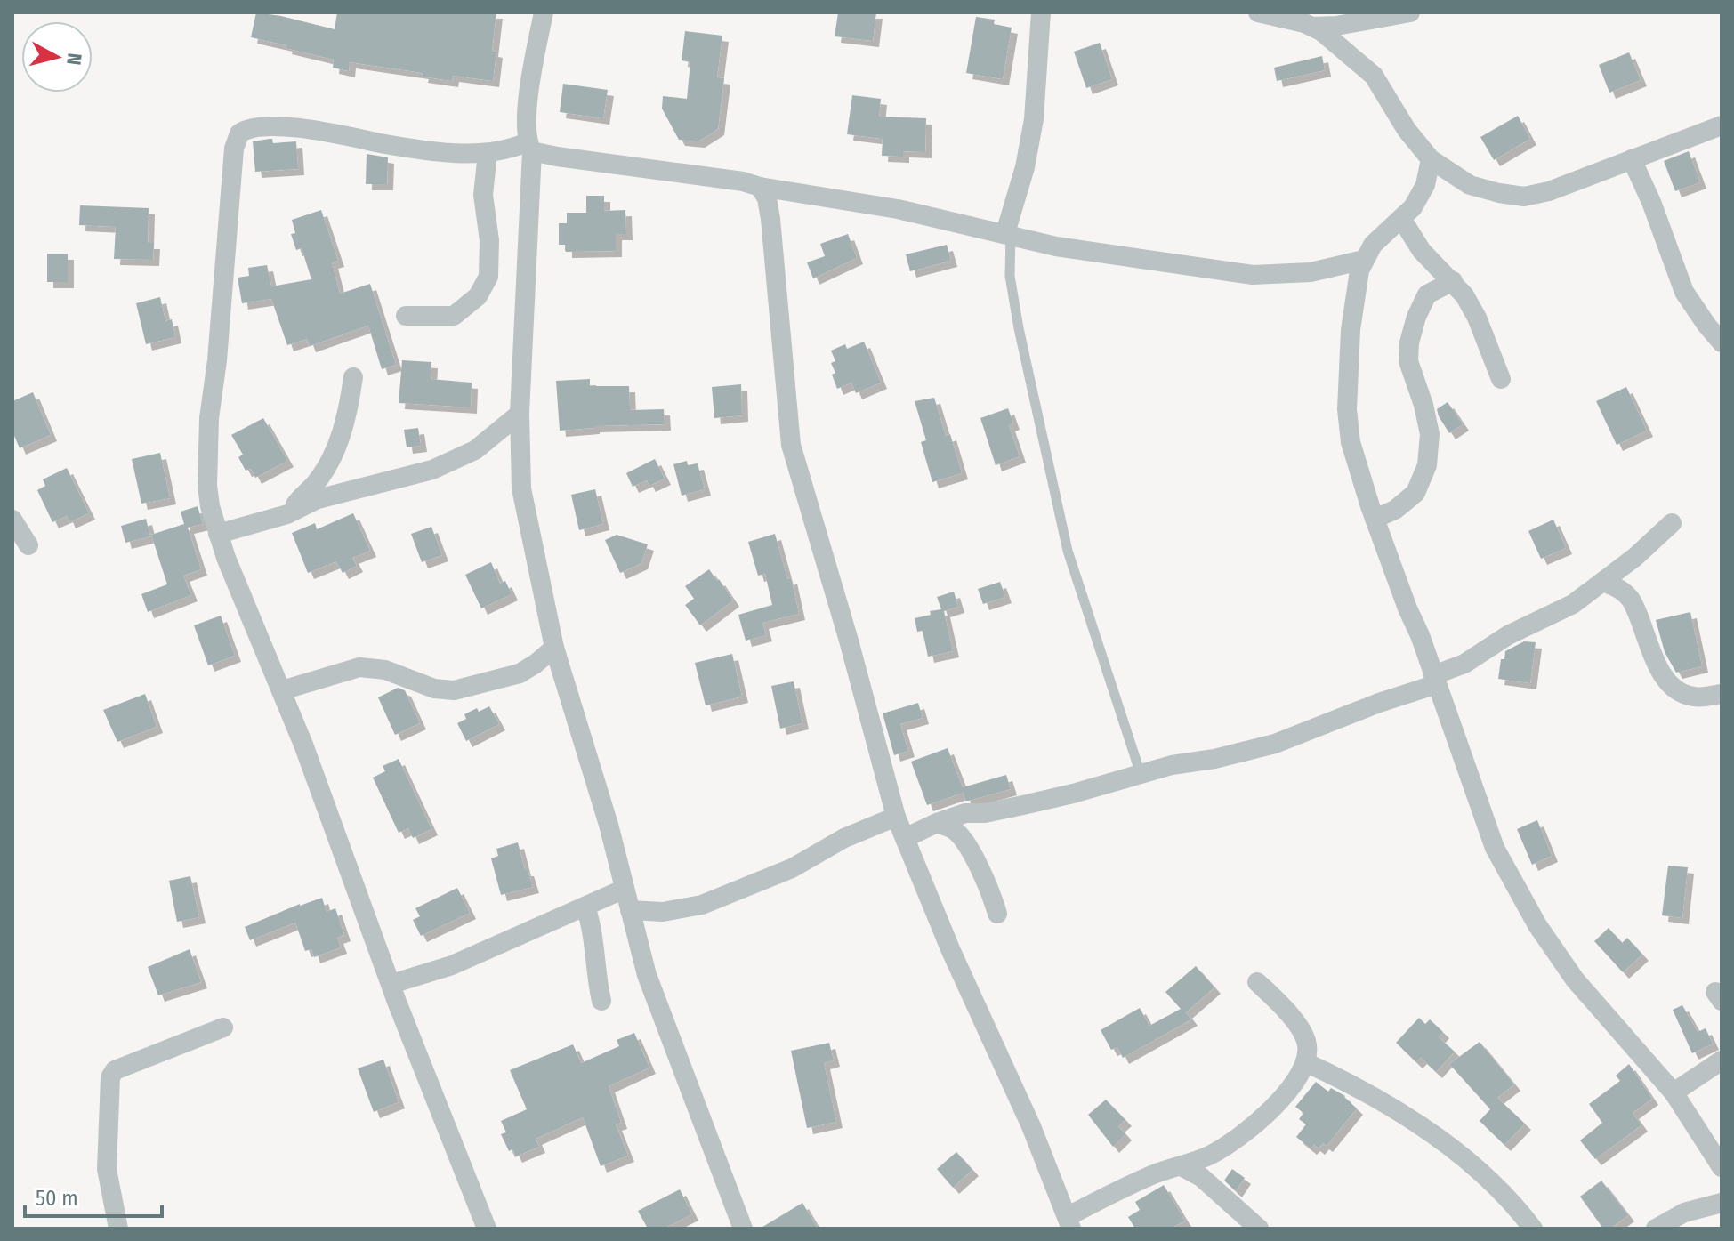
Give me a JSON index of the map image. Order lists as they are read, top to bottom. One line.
{"scale_bar":"50 m","north":"right"}
